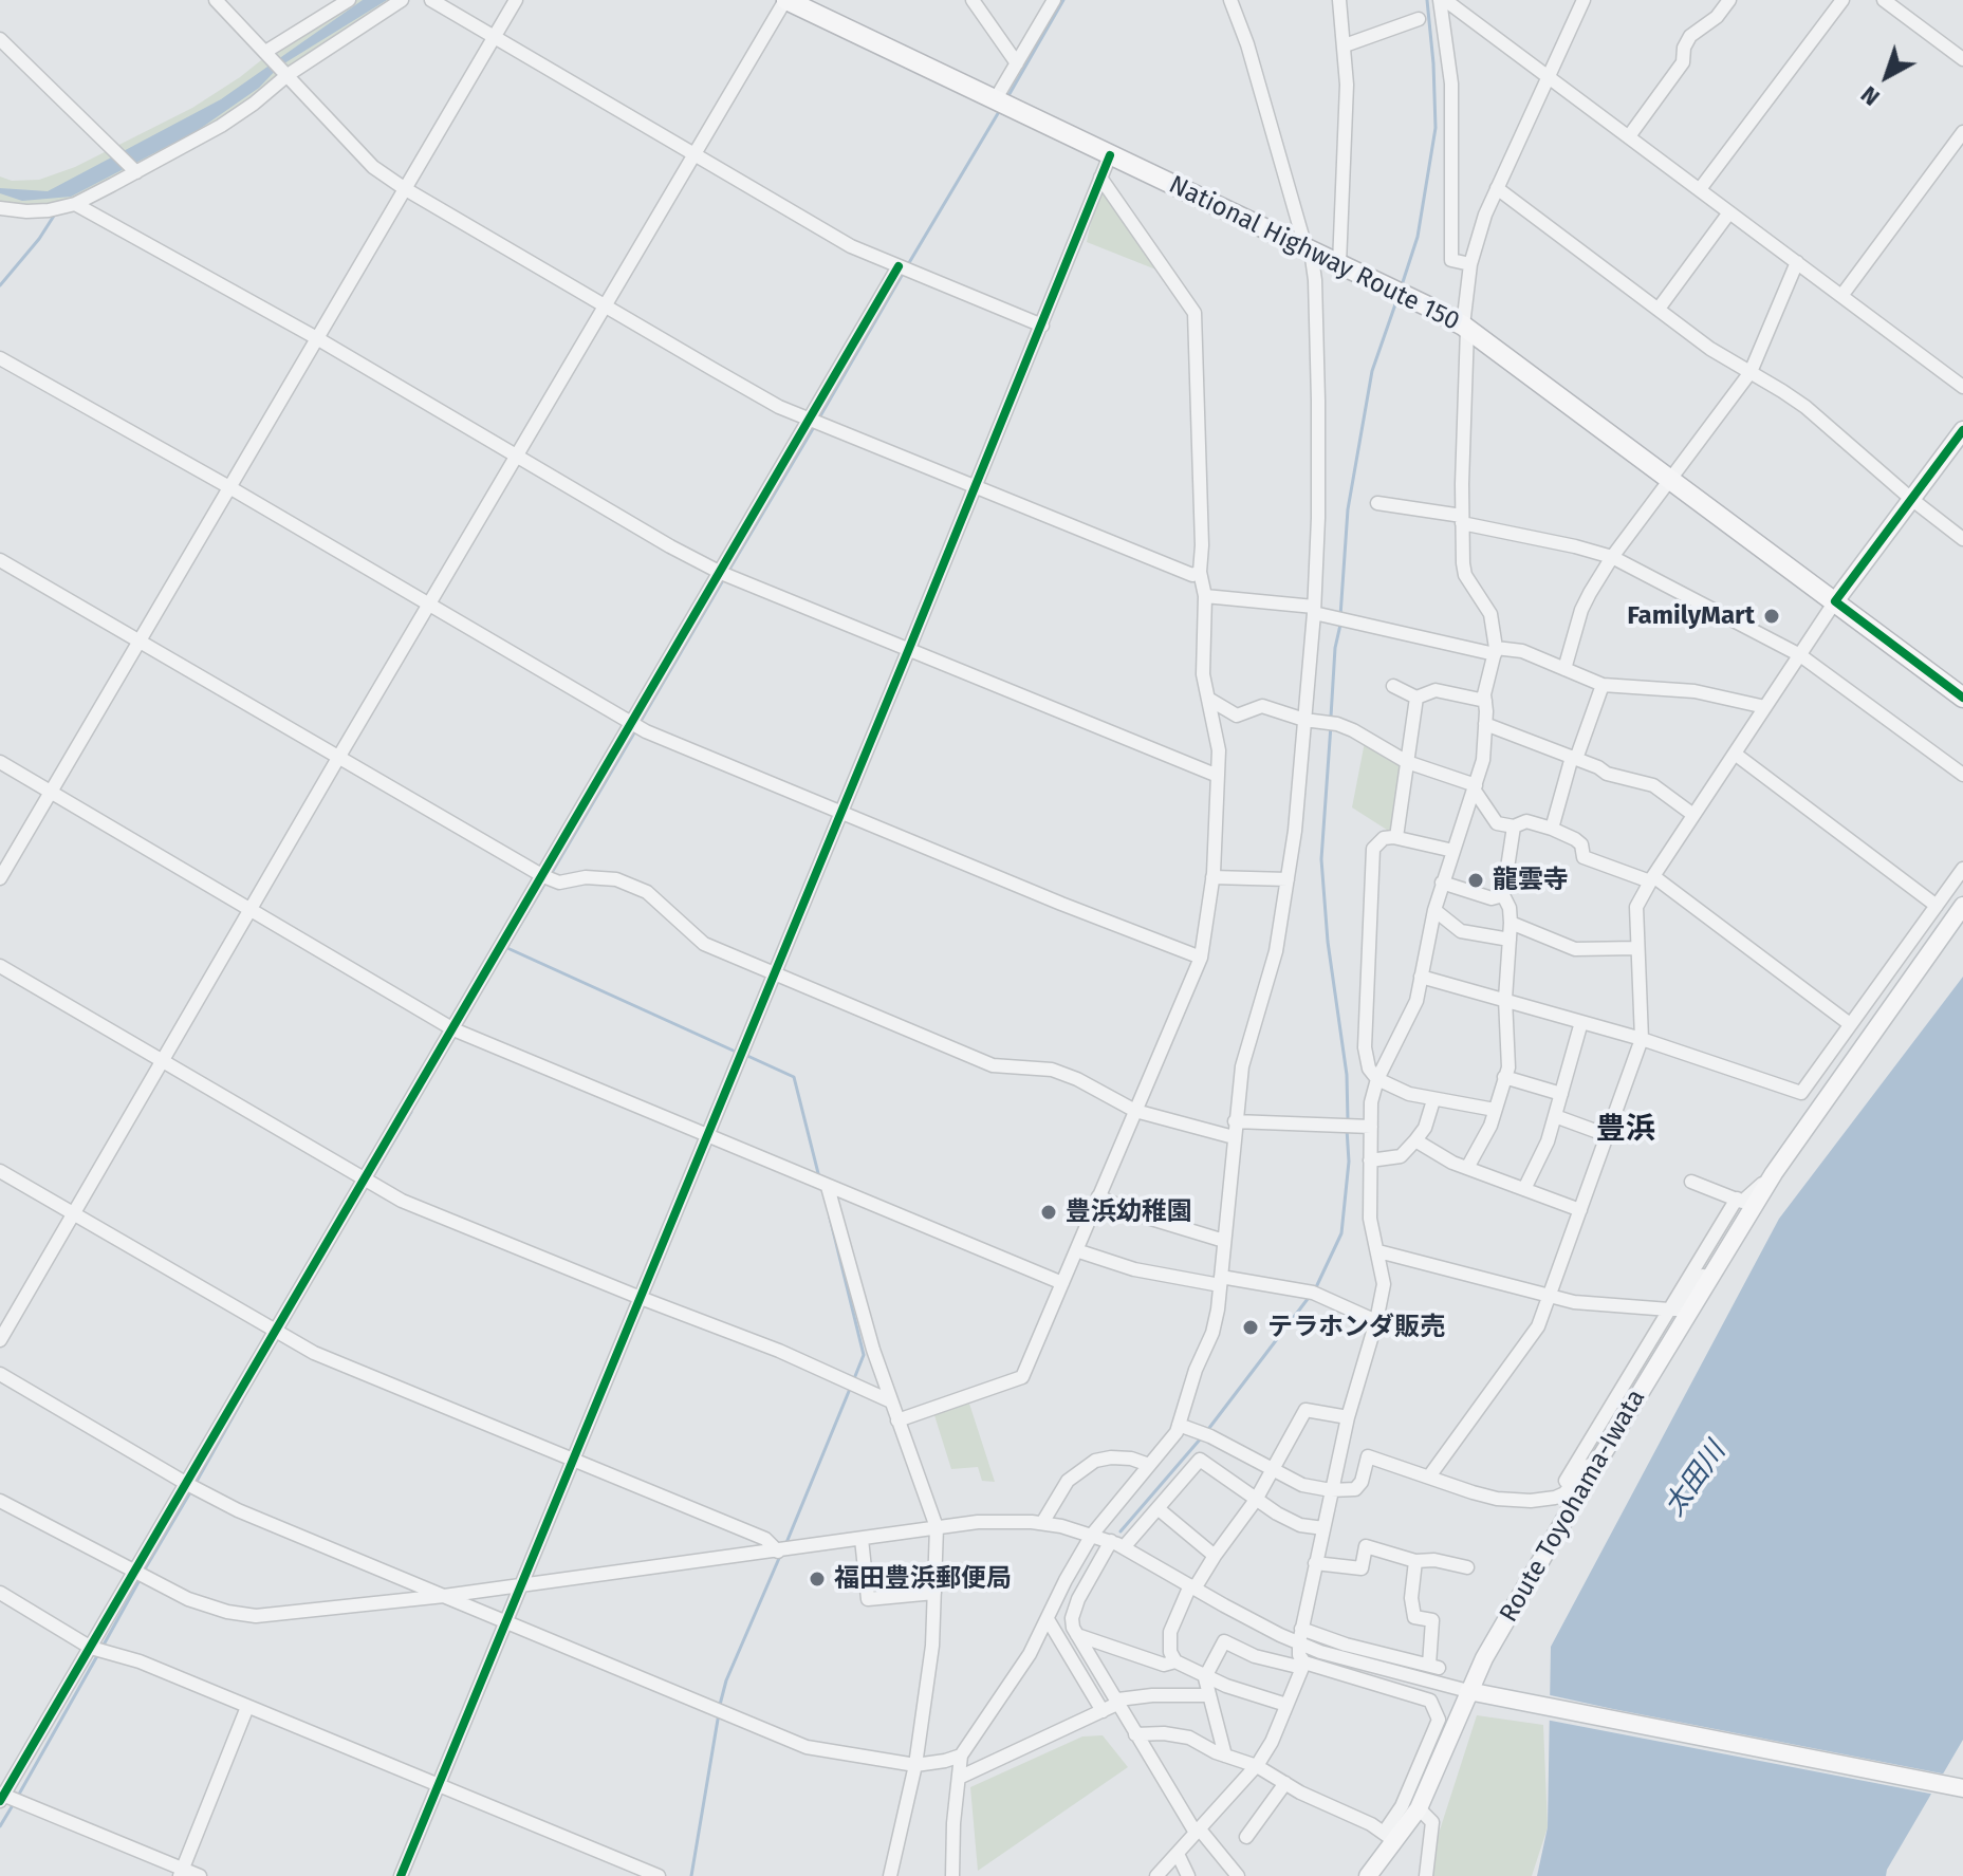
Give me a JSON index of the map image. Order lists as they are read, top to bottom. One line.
{"streets":{"highway":["National Highway Route 150"],"main road":["Route Toyohama-Iwata"]},"districts":["豊浜"],"water":["太田川"],"places":["FamilyMart","龍雲寺","豊浜幼稚園","テラホンダ販売","福田豊浜郵便局"],"north":"bottom left"}
